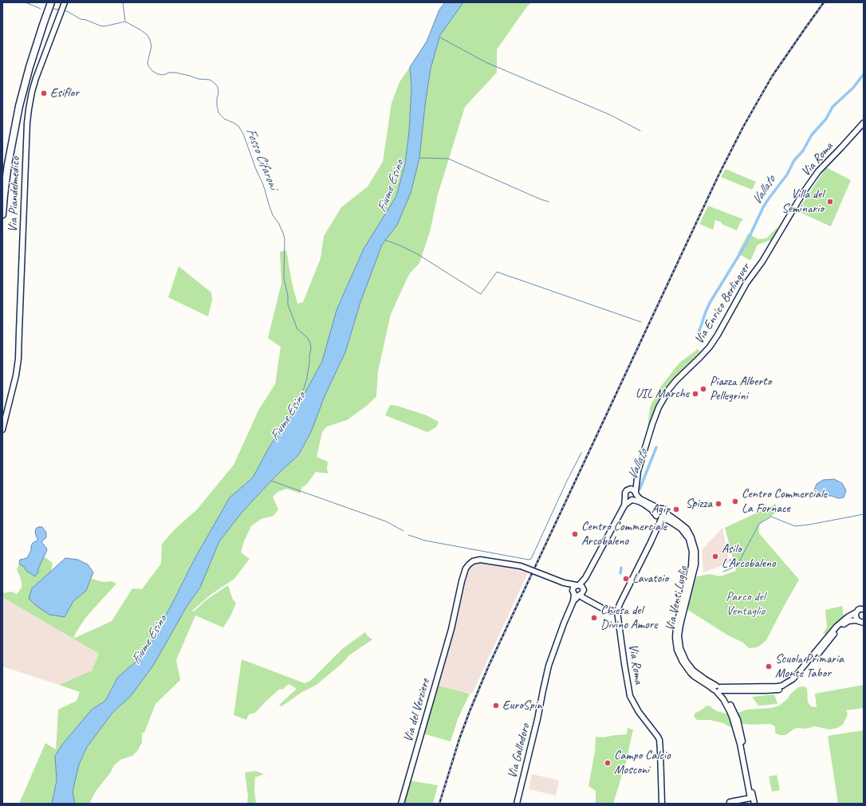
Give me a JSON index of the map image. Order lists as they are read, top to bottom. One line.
{"streets":{"main road":["Via Roma","Via Piandelmedico","Via Enrico Berlinguer","Via Venti Luglio","Via del Verziere","Via Gallodoro"]},"crossings":[["Via Roma","Via Enrico Berlinguer"]],"water":["Fosso Cifaroni","Fiume Esino","Vallato"],"parks":["Parco del Ventaglio"],"places":["Esiflor","Villa del Seminario","Piazza Alberto Pellegrini","UIL Marche","Centro Commerciale La Fornace","Spizza","Agip","Centro Commerciale Arcobaleno","Asilo L'Arcobaleno","Lavatoio","Chiesa del Divino Amore","Scuola Primaria Monte Tabor","EuroSpin","Campo Calcio Mosconi"]}
